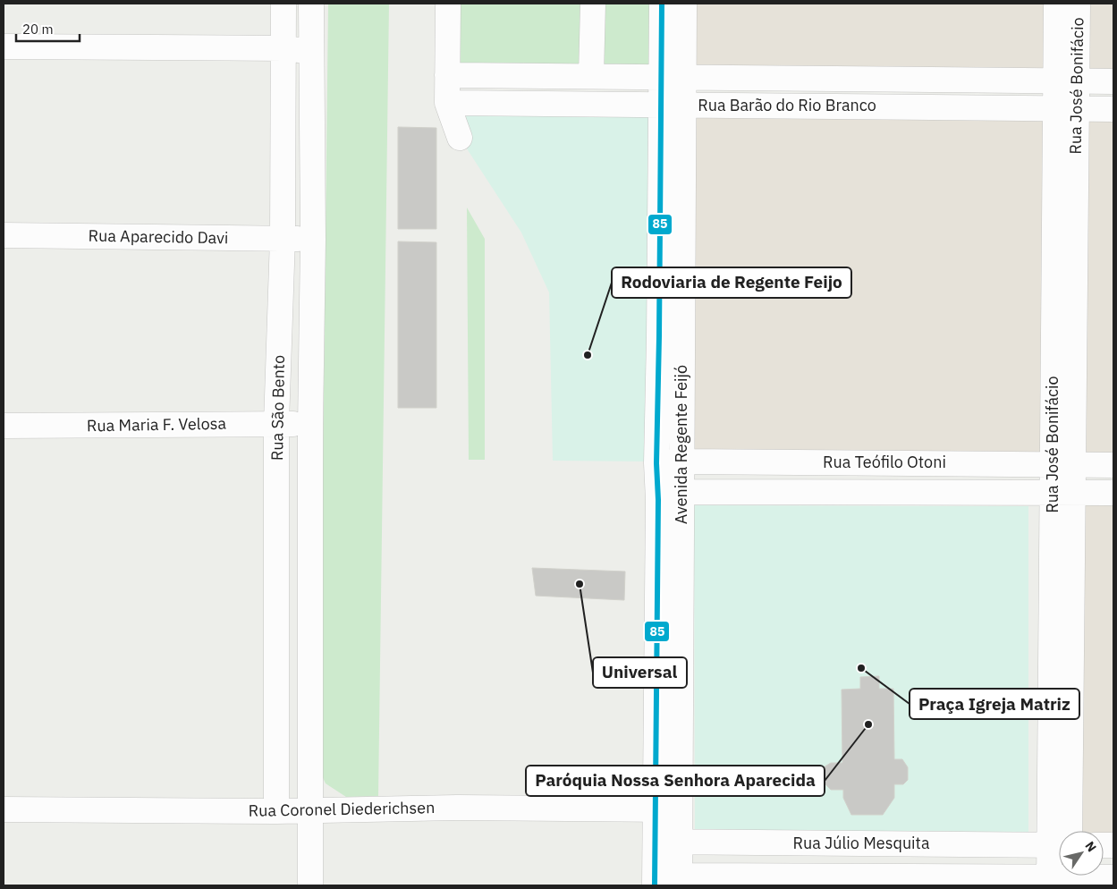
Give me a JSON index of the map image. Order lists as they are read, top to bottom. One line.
{"streets":{"street":["Rua José Bonifácio","Rua Barão do Rio Branco","Rua Aparecido Davi","Rua São Bento","Rua Maria F. Velosa","Avenida Regente Feijó","Rua Teófilo Otoni","Rua Coronel Diederichsen","Rua Júlio Mesquita"]},"crossings":[["Rua José Bonifácio","Rua Barão do Rio Branco"],["Rua José Bonifácio","Rua Teófilo Otoni"],["Rua Barão do Rio Branco","Avenida Regente Feijó"],["Rua Aparecido Davi","Rua São Bento"],["Rua São Bento","Rua Maria F. Velosa"],["Rua São Bento","Rua Coronel Diederichsen"],["Avenida Regente Feijó","Rua Teófilo Otoni"],["Avenida Regente Feijó","Rua Coronel Diederichsen"],["Avenida Regente Feijó","Rua Júlio Mesquita"]],"places":["Rodoviaria de Regente Feijo","Universal","Praça Igreja Matriz","Paróquia Nossa Senhora Aparecida"],"lines":["transit line 85"],"scale_bar":"20 m","north":"top right"}
